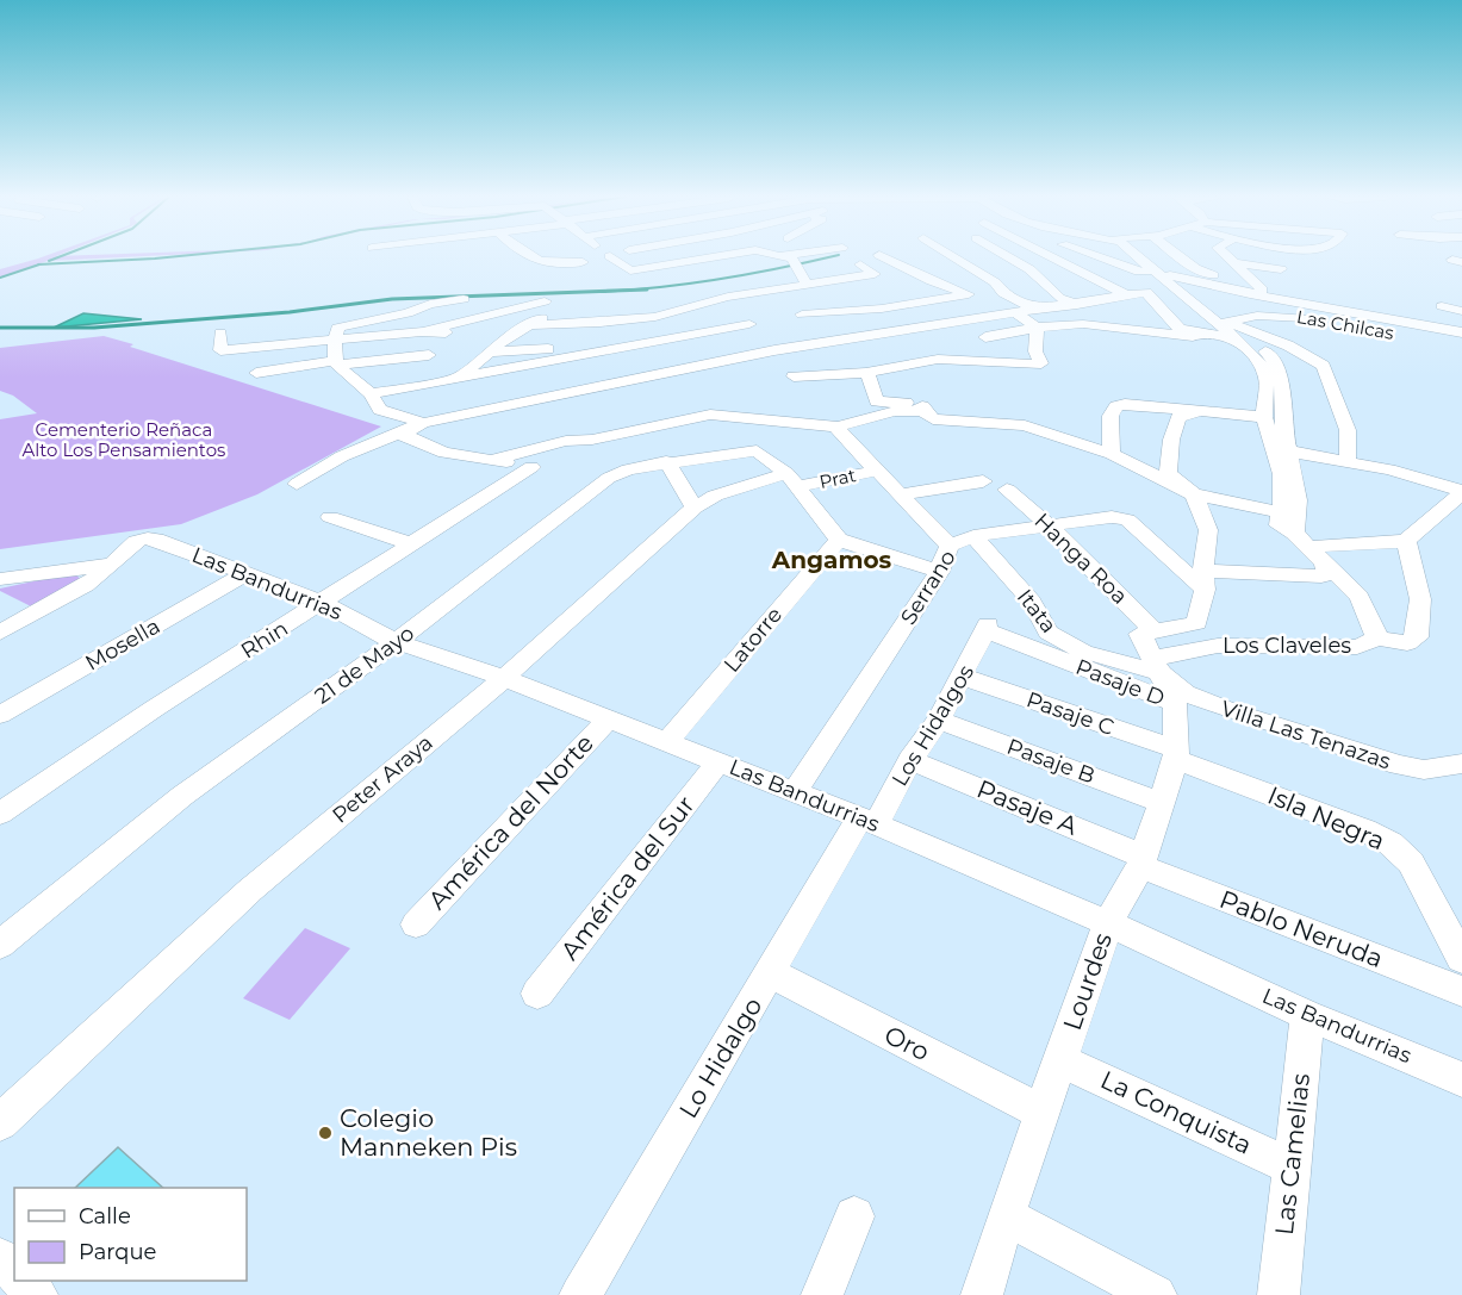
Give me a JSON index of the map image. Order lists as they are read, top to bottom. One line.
{"streets":{"street":["Las Chilcas","Prat","Hanga Roa","Las Bandurrias","Serrano","Itata","Rhin","Latorre","Mosella","Los Claveles","21 de Mayo","Pasaje D","Pasaje C","Los Hidalgos","Villa Las Tenazas","Pasaje B","Peter Araya","Pasaje A","Isla Negra","América del Norte","América del Sur","Pablo Neruda","Lourdes","Oro","Lo Hidalgo","La Conquista","Las Camelias"]},"crossings":[["Prat","21 de Mayo"],["Prat","Peter Araya"],["Hanga Roa","Serrano"],["Hanga Roa","Lourdes"],["Las Bandurrias","Serrano"],["Las Bandurrias","Rhin"],["Las Bandurrias","Latorre"],["Las Bandurrias","Mosella"],["Las Bandurrias","21 de Mayo"],["Las Bandurrias","Los Hidalgos"],["Las Bandurrias","Peter Araya"],["Las Bandurrias","América del Norte"],["Las Bandurrias","América del Sur"],["Las Bandurrias","Lourdes"],["Las Bandurrias","Lo Hidalgo"],["Las Bandurrias","Las Camelias"],["Serrano","Itata"],["Itata","Los Claveles"],["Itata","Villa Las Tenazas"],["Itata","Lourdes"],["Los Claveles","Villa Las Tenazas"],["Los Claveles","Lourdes"],["21 de Mayo","Peter Araya"],["Pasaje D","Los Hidalgos"],["Pasaje D","Lourdes"],["Pasaje C","Los Hidalgos"],["Pasaje C","Isla Negra"],["Pasaje C","Lourdes"],["Los Hidalgos","Pasaje B"],["Los Hidalgos","Pasaje A"],["Los Hidalgos","Lo Hidalgo"],["Villa Las Tenazas","Lourdes"],["Pasaje B","Lourdes"],["Pasaje A","Pablo Neruda"],["Pasaje A","Lourdes"],["Isla Negra","Lourdes"],["Pablo Neruda","Lourdes"],["Lourdes","Oro"],["Lourdes","La Conquista"],["Oro","Lo Hidalgo"],["La Conquista","Las Camelias"]],"districts":["Angamos"],"parks":["Cementerio Reñaca Alto Los Pensamientos"],"places":["Colegio Manneken Pis"],"legend":["Calle","Parque"]}
